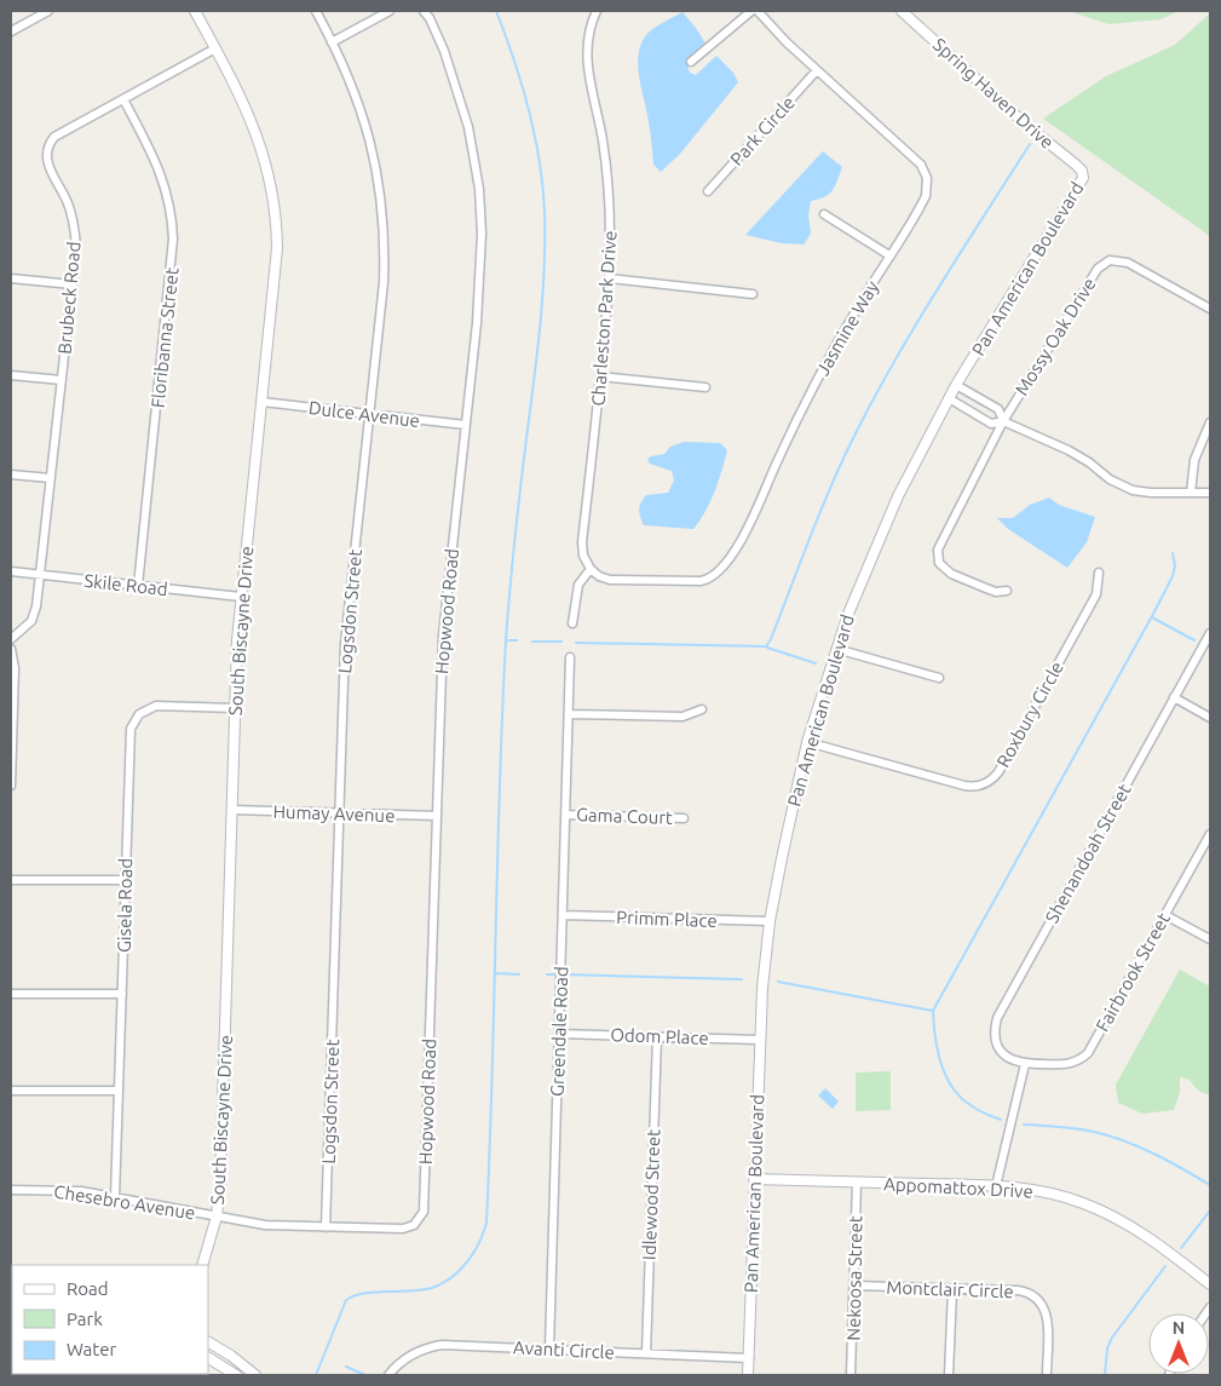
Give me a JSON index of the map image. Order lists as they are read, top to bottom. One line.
{"streets":{"street":["Spring Haven Drive","Park Circle","Pan American Boulevard","Brubeck Road","Charleston Park Drive","Jasmine Way","Mossy Oak Drive","Floribanna Street","Dulce Avenue","Skile Road","Logsdon Street","Hopwood Road","South Biscayne Drive","Roxbury Circle","Humay Avenue","Gama Court","Shenandoah Street","Gisela Road","Primm Place","Fairbrook Street","Greendale Road","Odom Place","Appomattox Drive","Idlewood Street","Chesebro Avenue","Nekoosa Street","Montclair Circle","Avanti Circle"]},"crossings":[["Spring Haven Drive","Pan American Boulevard"],["Park Circle","Jasmine Way"],["Pan American Boulevard","Roxbury Circle"],["Pan American Boulevard","Primm Place"],["Pan American Boulevard","Odom Place"],["Pan American Boulevard","Appomattox Drive"],["Pan American Boulevard","Avanti Circle"],["Brubeck Road","Floribanna Street"],["Brubeck Road","Skile Road"],["Brubeck Road","South Biscayne Drive"],["Charleston Park Drive","Jasmine Way"],["Floribanna Street","Skile Road"],["Dulce Avenue","Logsdon Street"],["Dulce Avenue","Hopwood Road"],["Dulce Avenue","South Biscayne Drive"],["Skile Road","South Biscayne Drive"],["Logsdon Street","Humay Avenue"],["Logsdon Street","Chesebro Avenue"],["Hopwood Road","Humay Avenue"],["Hopwood Road","Chesebro Avenue"],["South Biscayne Drive","Humay Avenue"],["South Biscayne Drive","Gisela Road"],["South Biscayne Drive","Chesebro Avenue"],["Gama Court","Greendale Road"],["Shenandoah Street","Fairbrook Street"],["Gisela Road","Chesebro Avenue"],["Primm Place","Greendale Road"],["Greendale Road","Odom Place"],["Greendale Road","Avanti Circle"],["Odom Place","Idlewood Street"],["Appomattox Drive","Nekoosa Street"],["Idlewood Street","Avanti Circle"],["Nekoosa Street","Montclair Circle"]],"legend":["Road","Park","Water"],"north":"top"}
